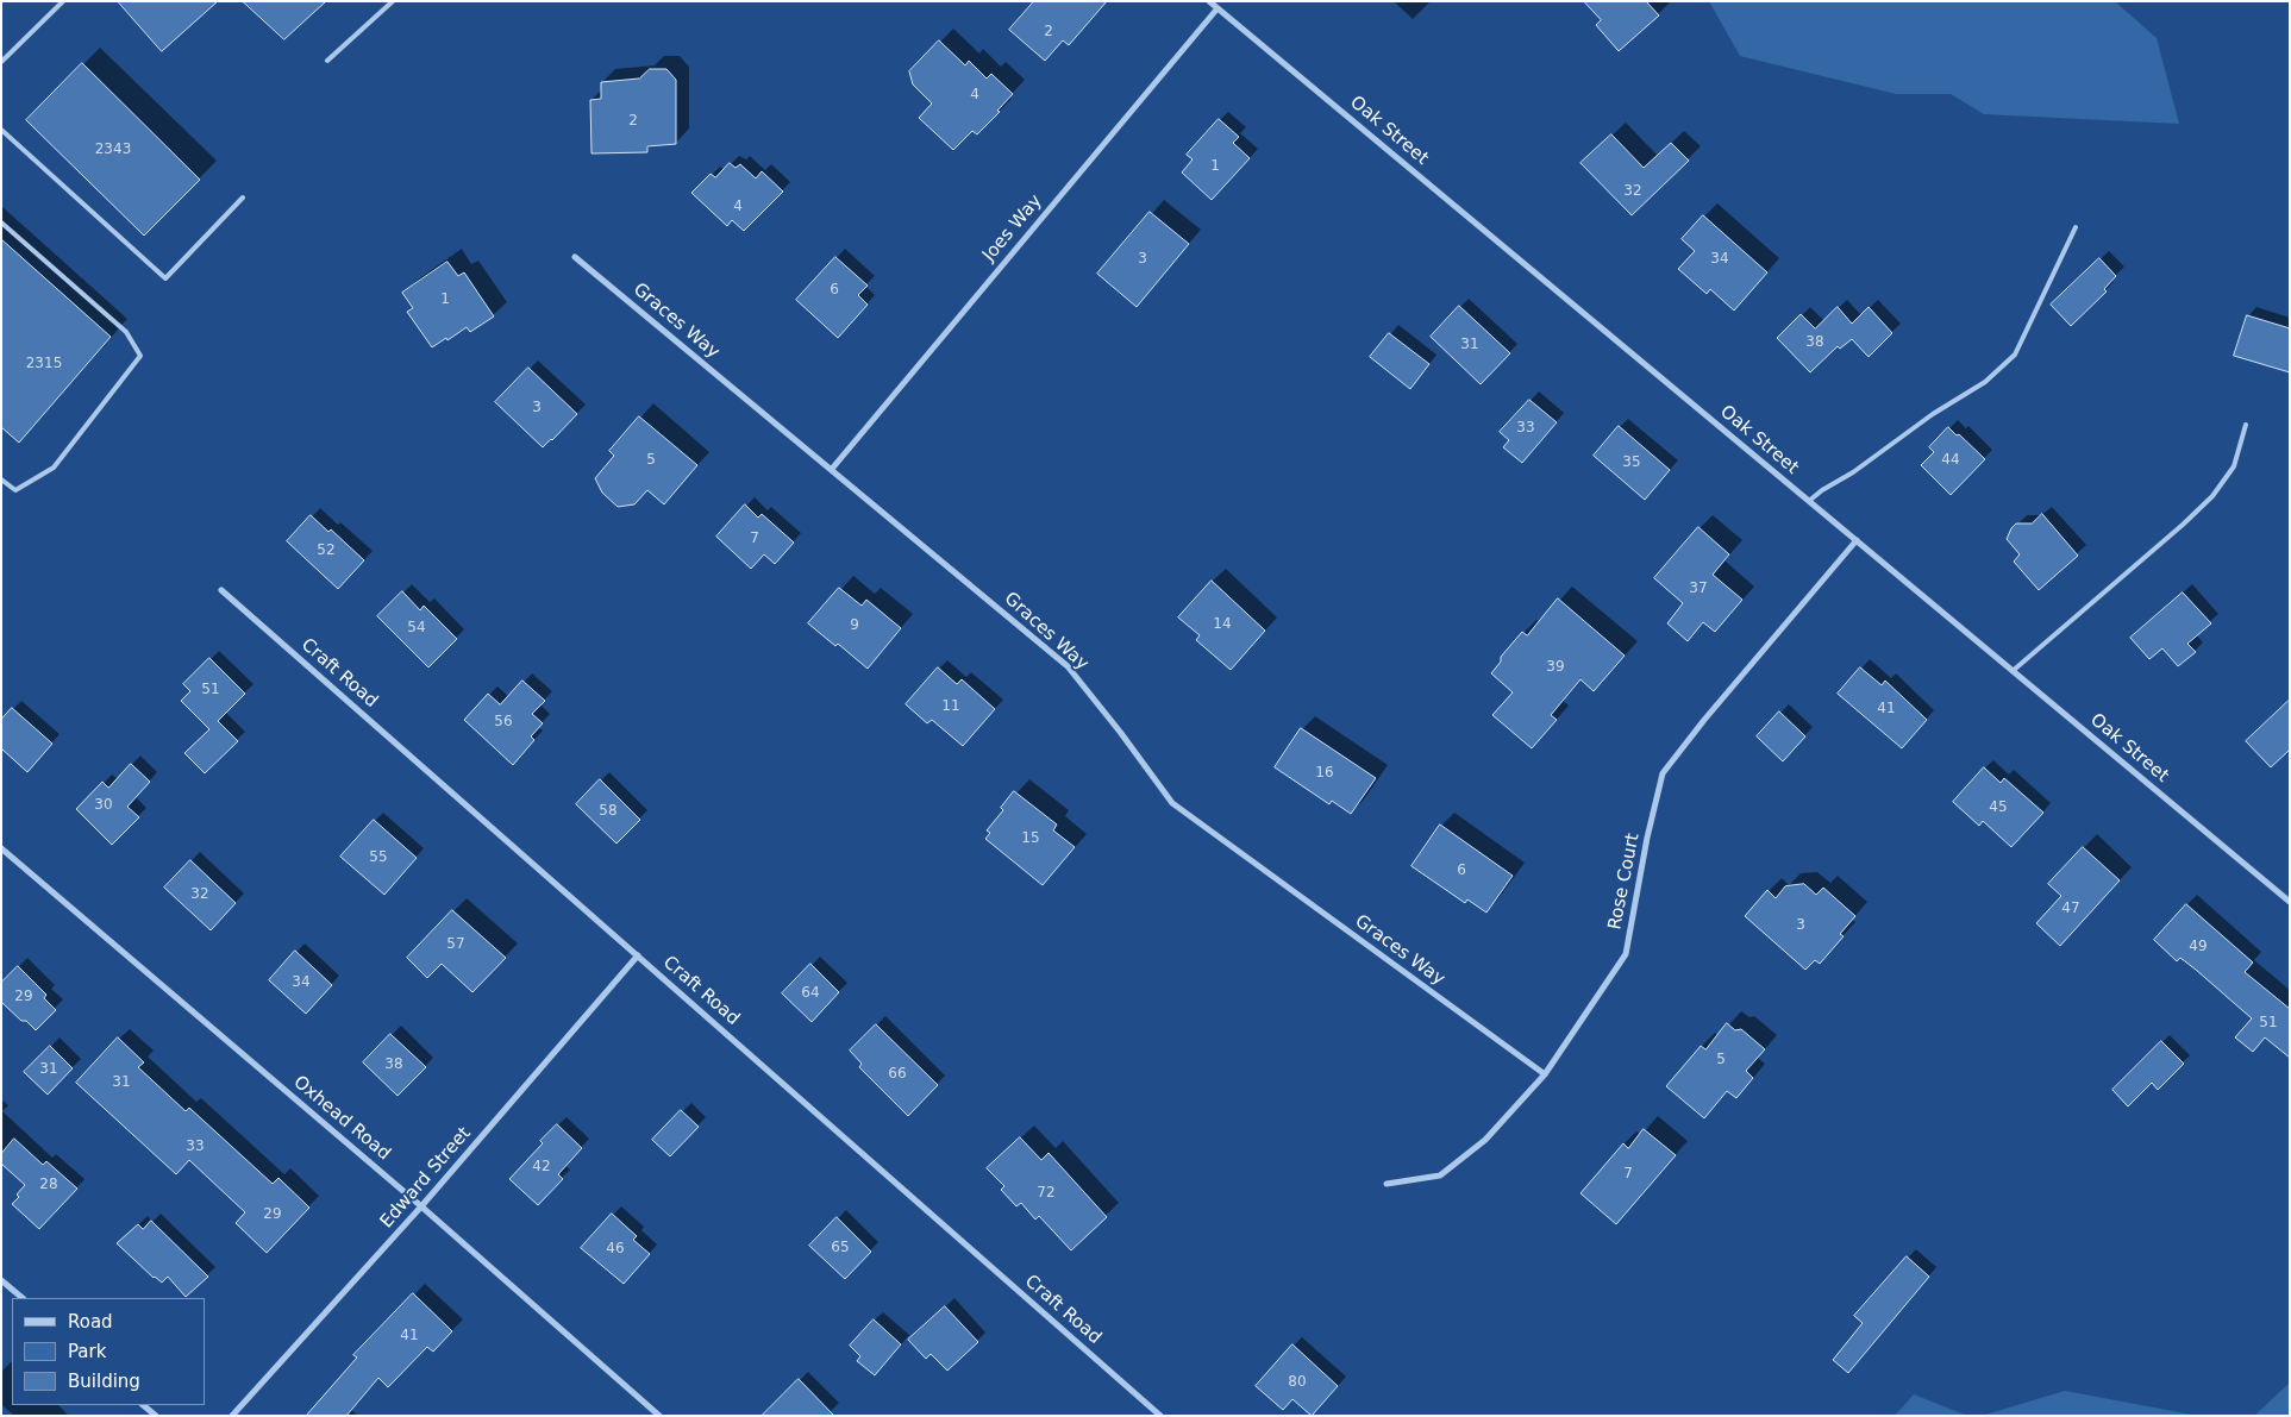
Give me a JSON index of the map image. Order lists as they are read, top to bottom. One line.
{"streets":{"street":["Oak Street","Joes Way","Graces Way","Craft Road","Rose Court","Oxhead Road","Edward Street"]},"crossings":[["Oak Street","Joes Way"],["Oak Street","Rose Court"],["Joes Way","Graces Way"],["Graces Way","Rose Court"],["Craft Road","Edward Street"],["Oxhead Road","Edward Street"]],"house_numbers":["2","4","2","2343","1","32","4","3","34","6","1","38","31","2315","3","33","5","44","35","7","52","37","14","9","54","39","51","11","41","56","16","30","45","58","15","55","6","32","47","3","57","49","34","64","29","51","5","38","31","66","31","33","42","7","28","72","29","65","46","41","80"],"legend":["Road","Park","Building"]}
